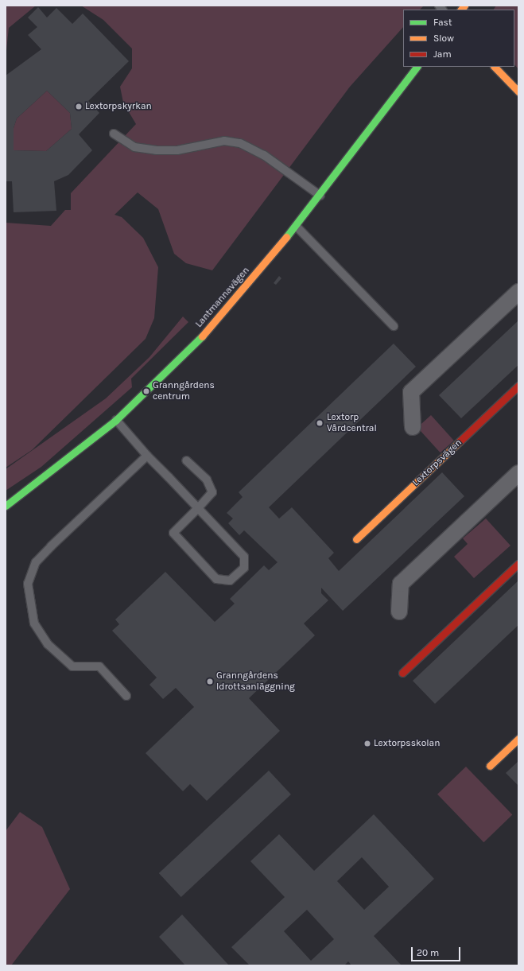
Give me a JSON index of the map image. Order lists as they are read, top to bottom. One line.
{"streets":{"street":["Lantmannavägen","Lextorpsvägen"]},"places":["Lextorpskyrkan","Granngårdens centrum","Lextorp Vårdcentral","Granngårdens Idrottsanläggning","Lextorpsskolan"],"legend":["Fast","Slow","Jam"],"scale_bar":"20 m"}
